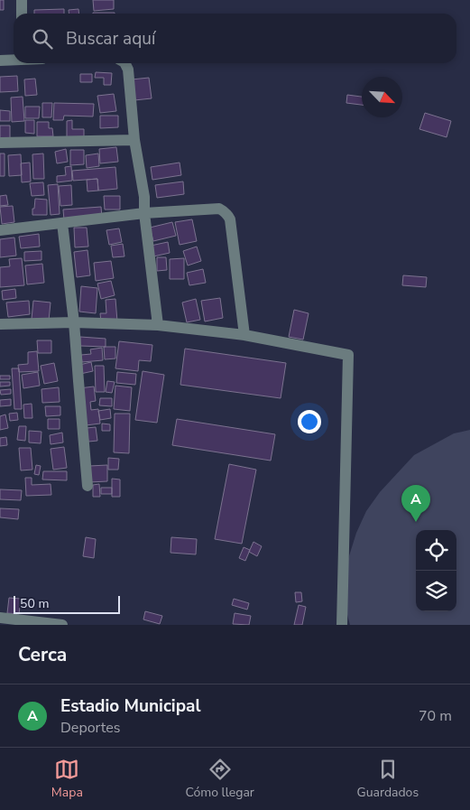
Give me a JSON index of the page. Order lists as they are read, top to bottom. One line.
{"scale_bar":"50 m","north":"bottom right","page":{"search":"Buscar aquí","pins":"A","scale":"50 m","heading":"Cerca","list":[{"mark":"A","name":"Estadio Municipal","note":"Deportes","value":"70 m"}],"nav":["Mapa","Cómo llegar","Guardados"]}}
